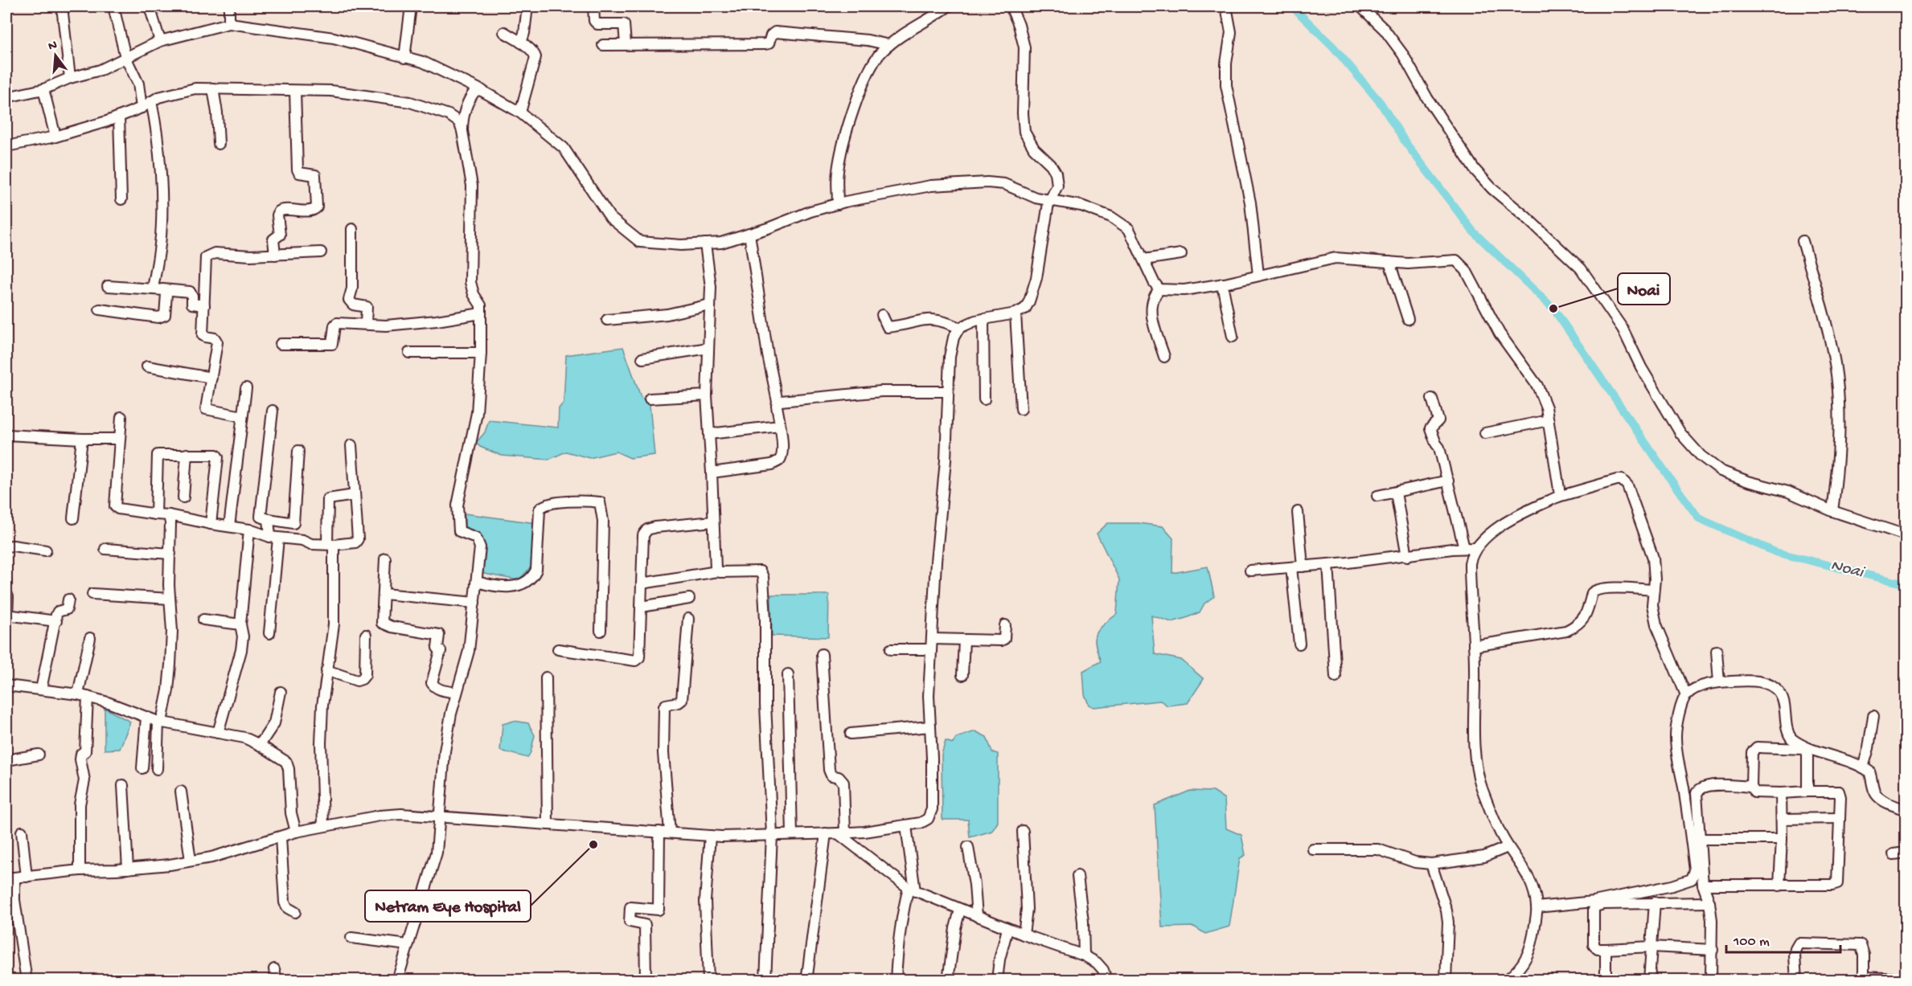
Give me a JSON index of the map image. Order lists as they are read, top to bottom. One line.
{"water":["Noai"],"places":["Noai","Netram Eye Hospital"],"scale_bar":"100 m","north":"top"}
